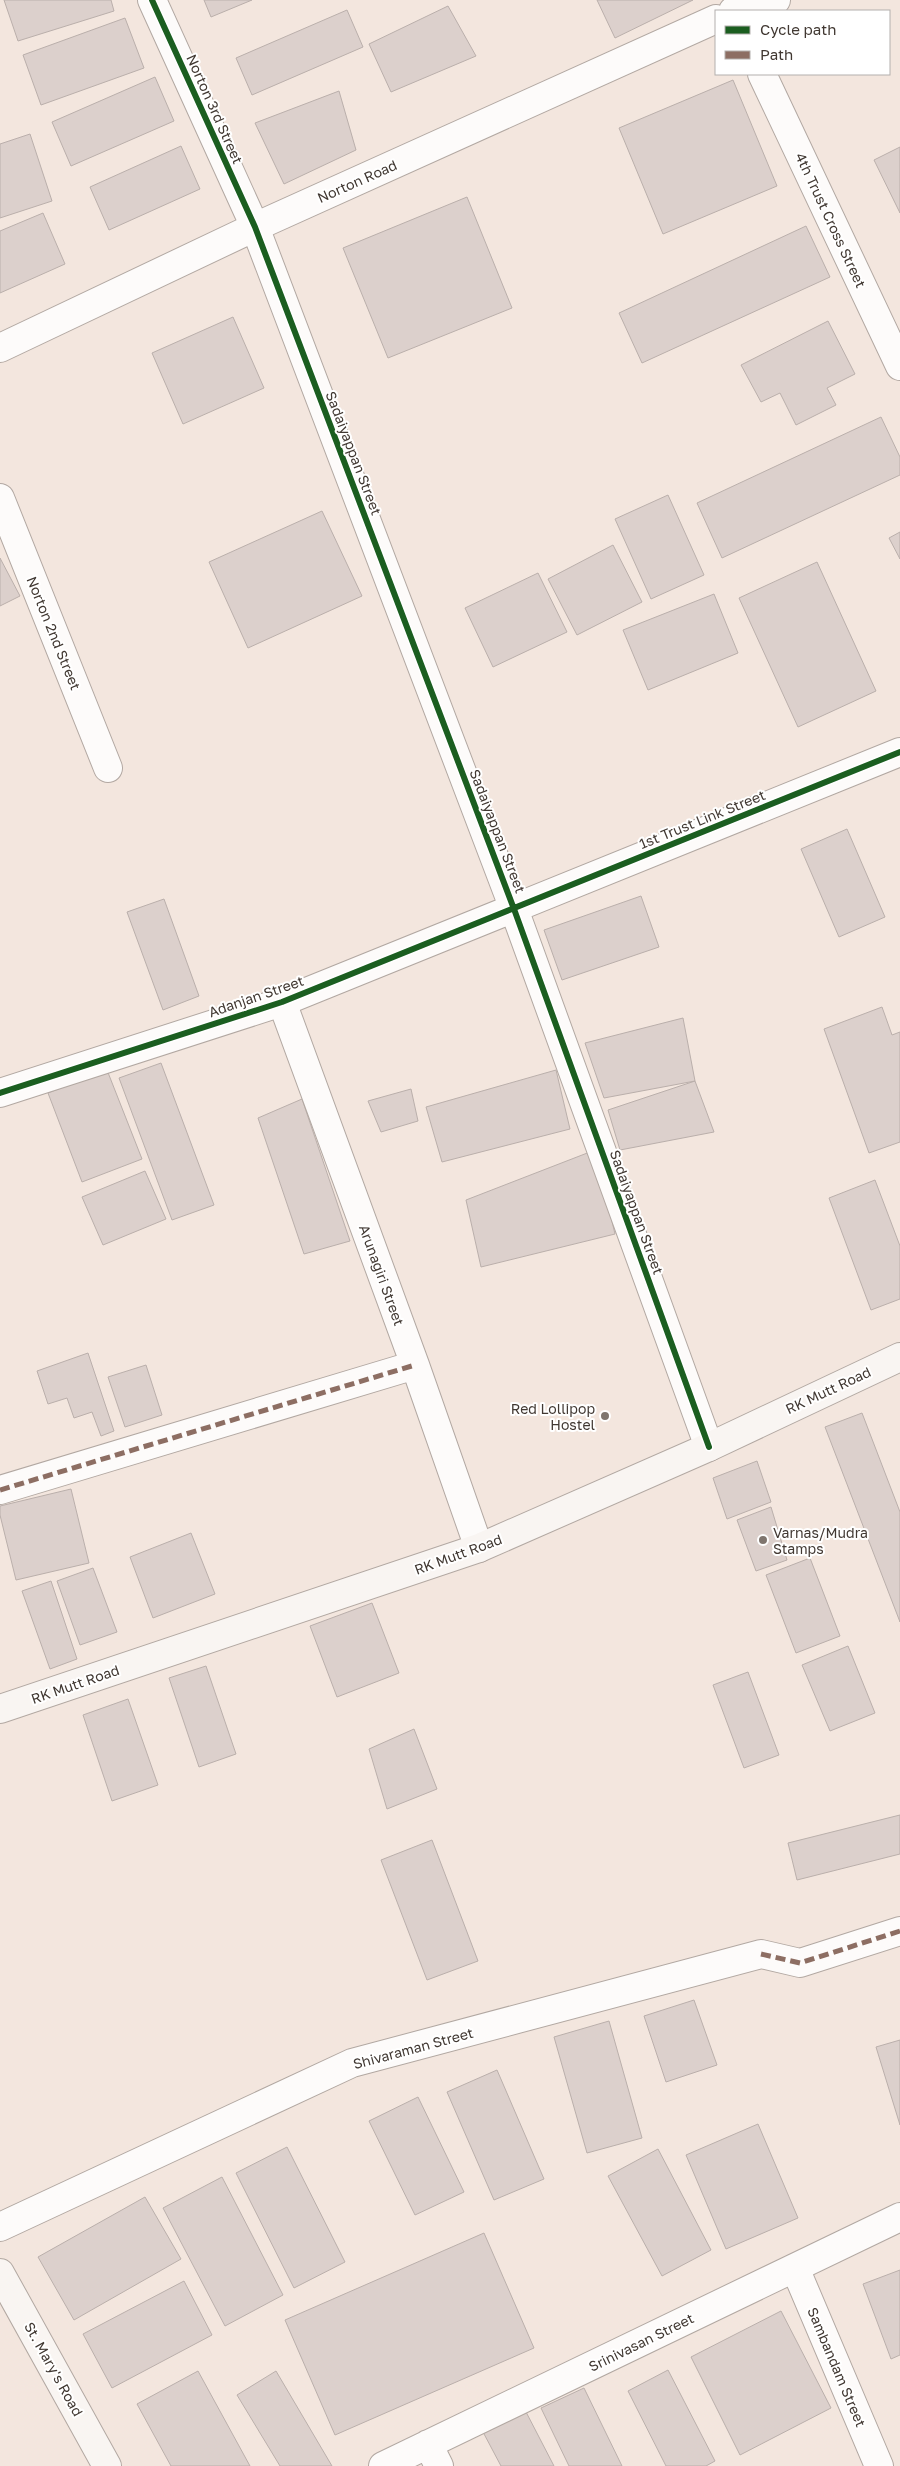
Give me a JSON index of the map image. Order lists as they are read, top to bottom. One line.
{"streets":{"main road":["RK Mutt Road","St. Mary's Road"],"street":["Norton 3rd Street","Norton Road","4th Trust Cross Street","Sadaiyappan Street","Norton 2nd Street","1st Trust Link Street","Adanjan Street","Arunagiri Street","Shivaraman Street","Srinivasan Street","Sambandam Street"]},"crossings":[["Norton 3rd Street","Norton Road"],["Norton 3rd Street","Sadaiyappan Street"],["Norton Road","Sadaiyappan Street"],["Sadaiyappan Street","1st Trust Link Street"],["Sadaiyappan Street","Adanjan Street"],["Sadaiyappan Street","RK Mutt Road"],["1st Trust Link Street","Adanjan Street"],["Adanjan Street","Arunagiri Street"],["Arunagiri Street","RK Mutt Road"],["Srinivasan Street","Sambandam Street"]],"places":["Red Lollipop Hostel","Varnas/Mudra Stamps"],"legend":["Cycle path","Path"]}
